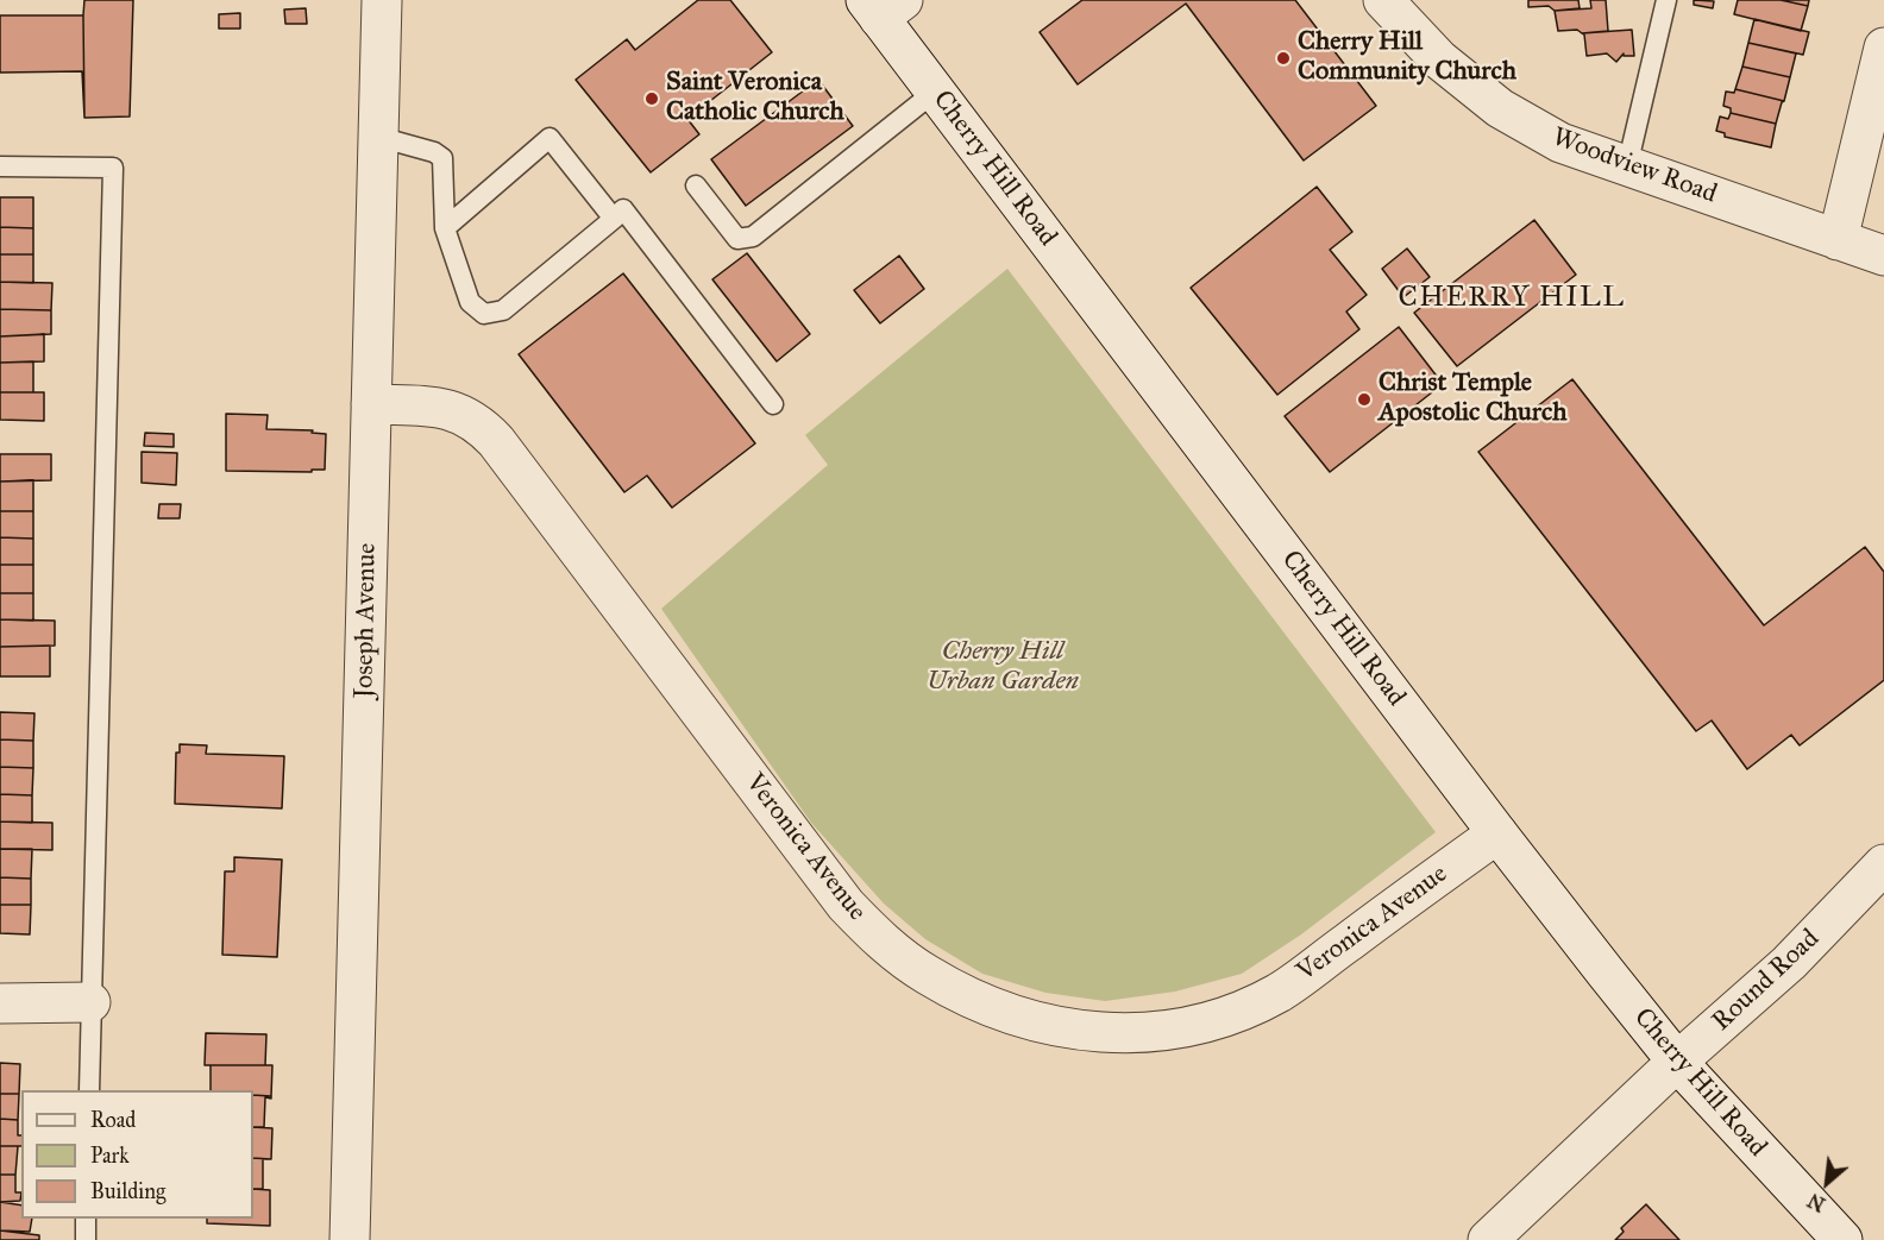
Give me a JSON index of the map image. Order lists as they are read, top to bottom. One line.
{"streets":{"street":["Woodview Road","Cherry Hill Road","Joseph Avenue","Veronica Avenue","Round Road"]},"crossings":[["Cherry Hill Road","Veronica Avenue"],["Cherry Hill Road","Round Road"],["Joseph Avenue","Veronica Avenue"]],"districts":["CHERRY HILL"],"parks":["Cherry Hill Urban Garden"],"places":["Cherry Hill Community Church","Saint Veronica Catholic Church","Christ Temple Apostolic Church"],"legend":["Road","Park","Building"],"north":"bottom left"}
